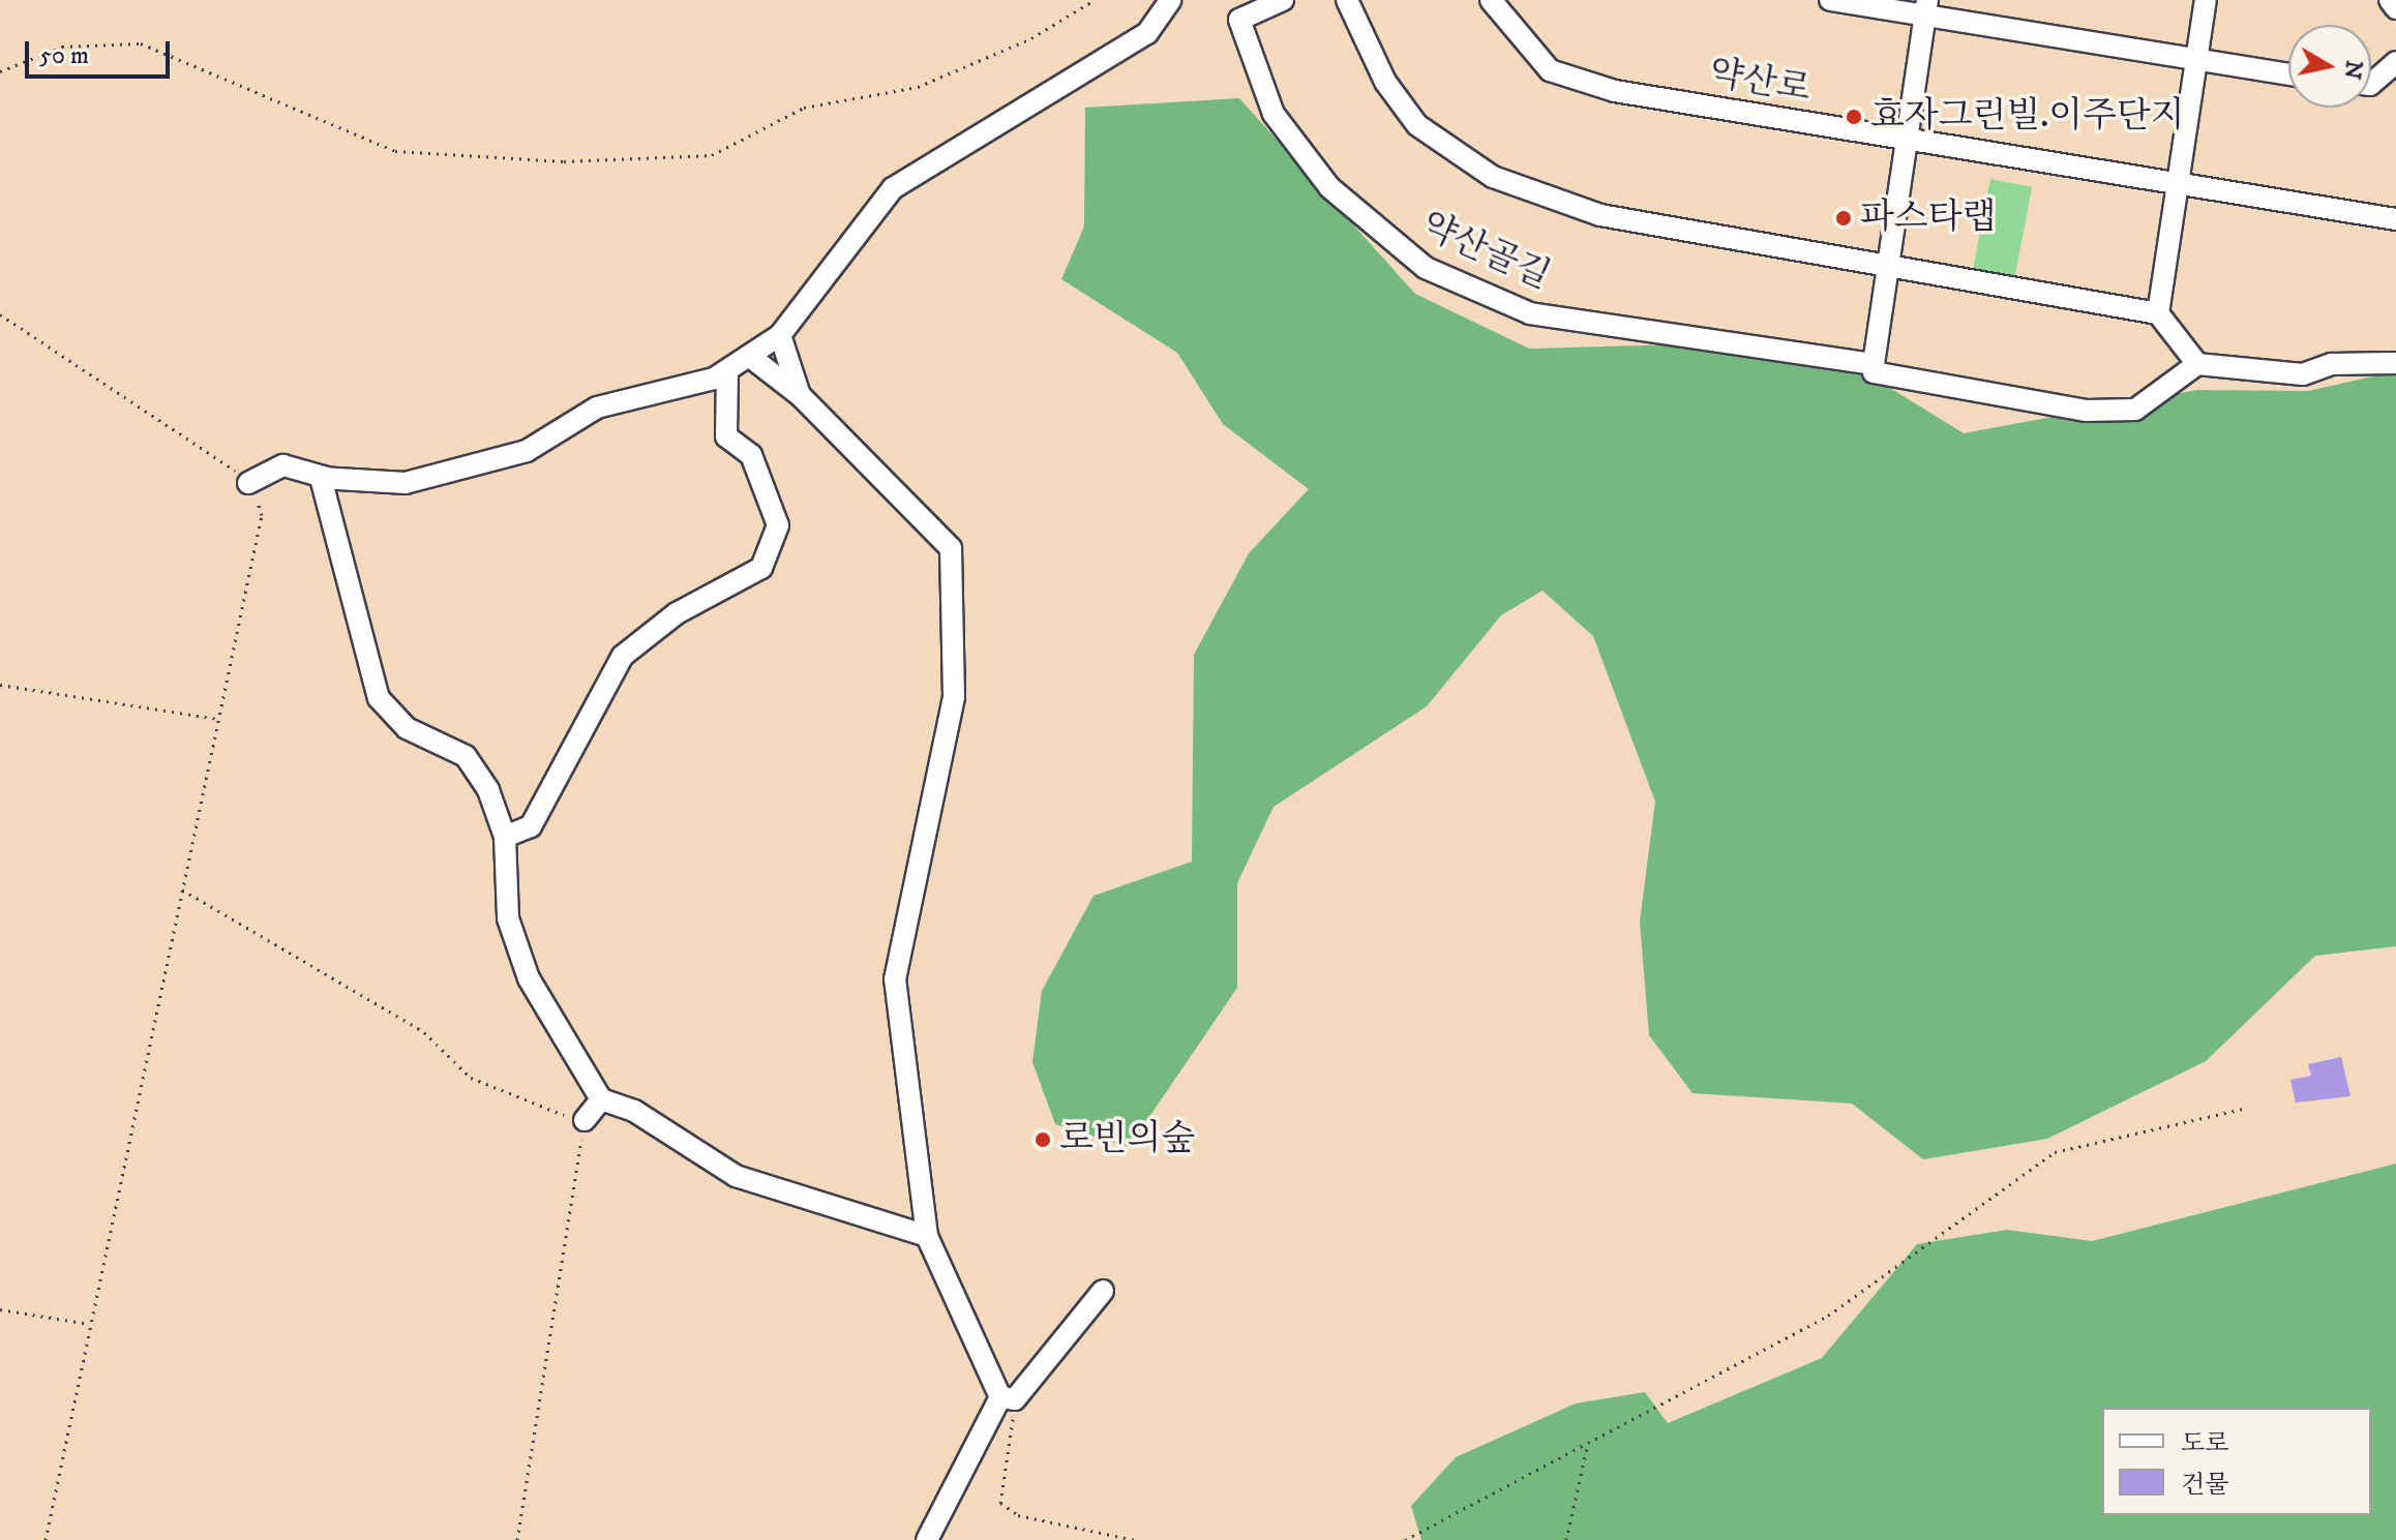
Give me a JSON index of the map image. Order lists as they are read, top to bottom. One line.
{"streets":{"street":["약산로","약산골길"]},"places":["효자그린빌.이주단지","파스타랩","로빈의숲"],"legend":["도로","건물"],"scale_bar":"50 m","north":"right"}
